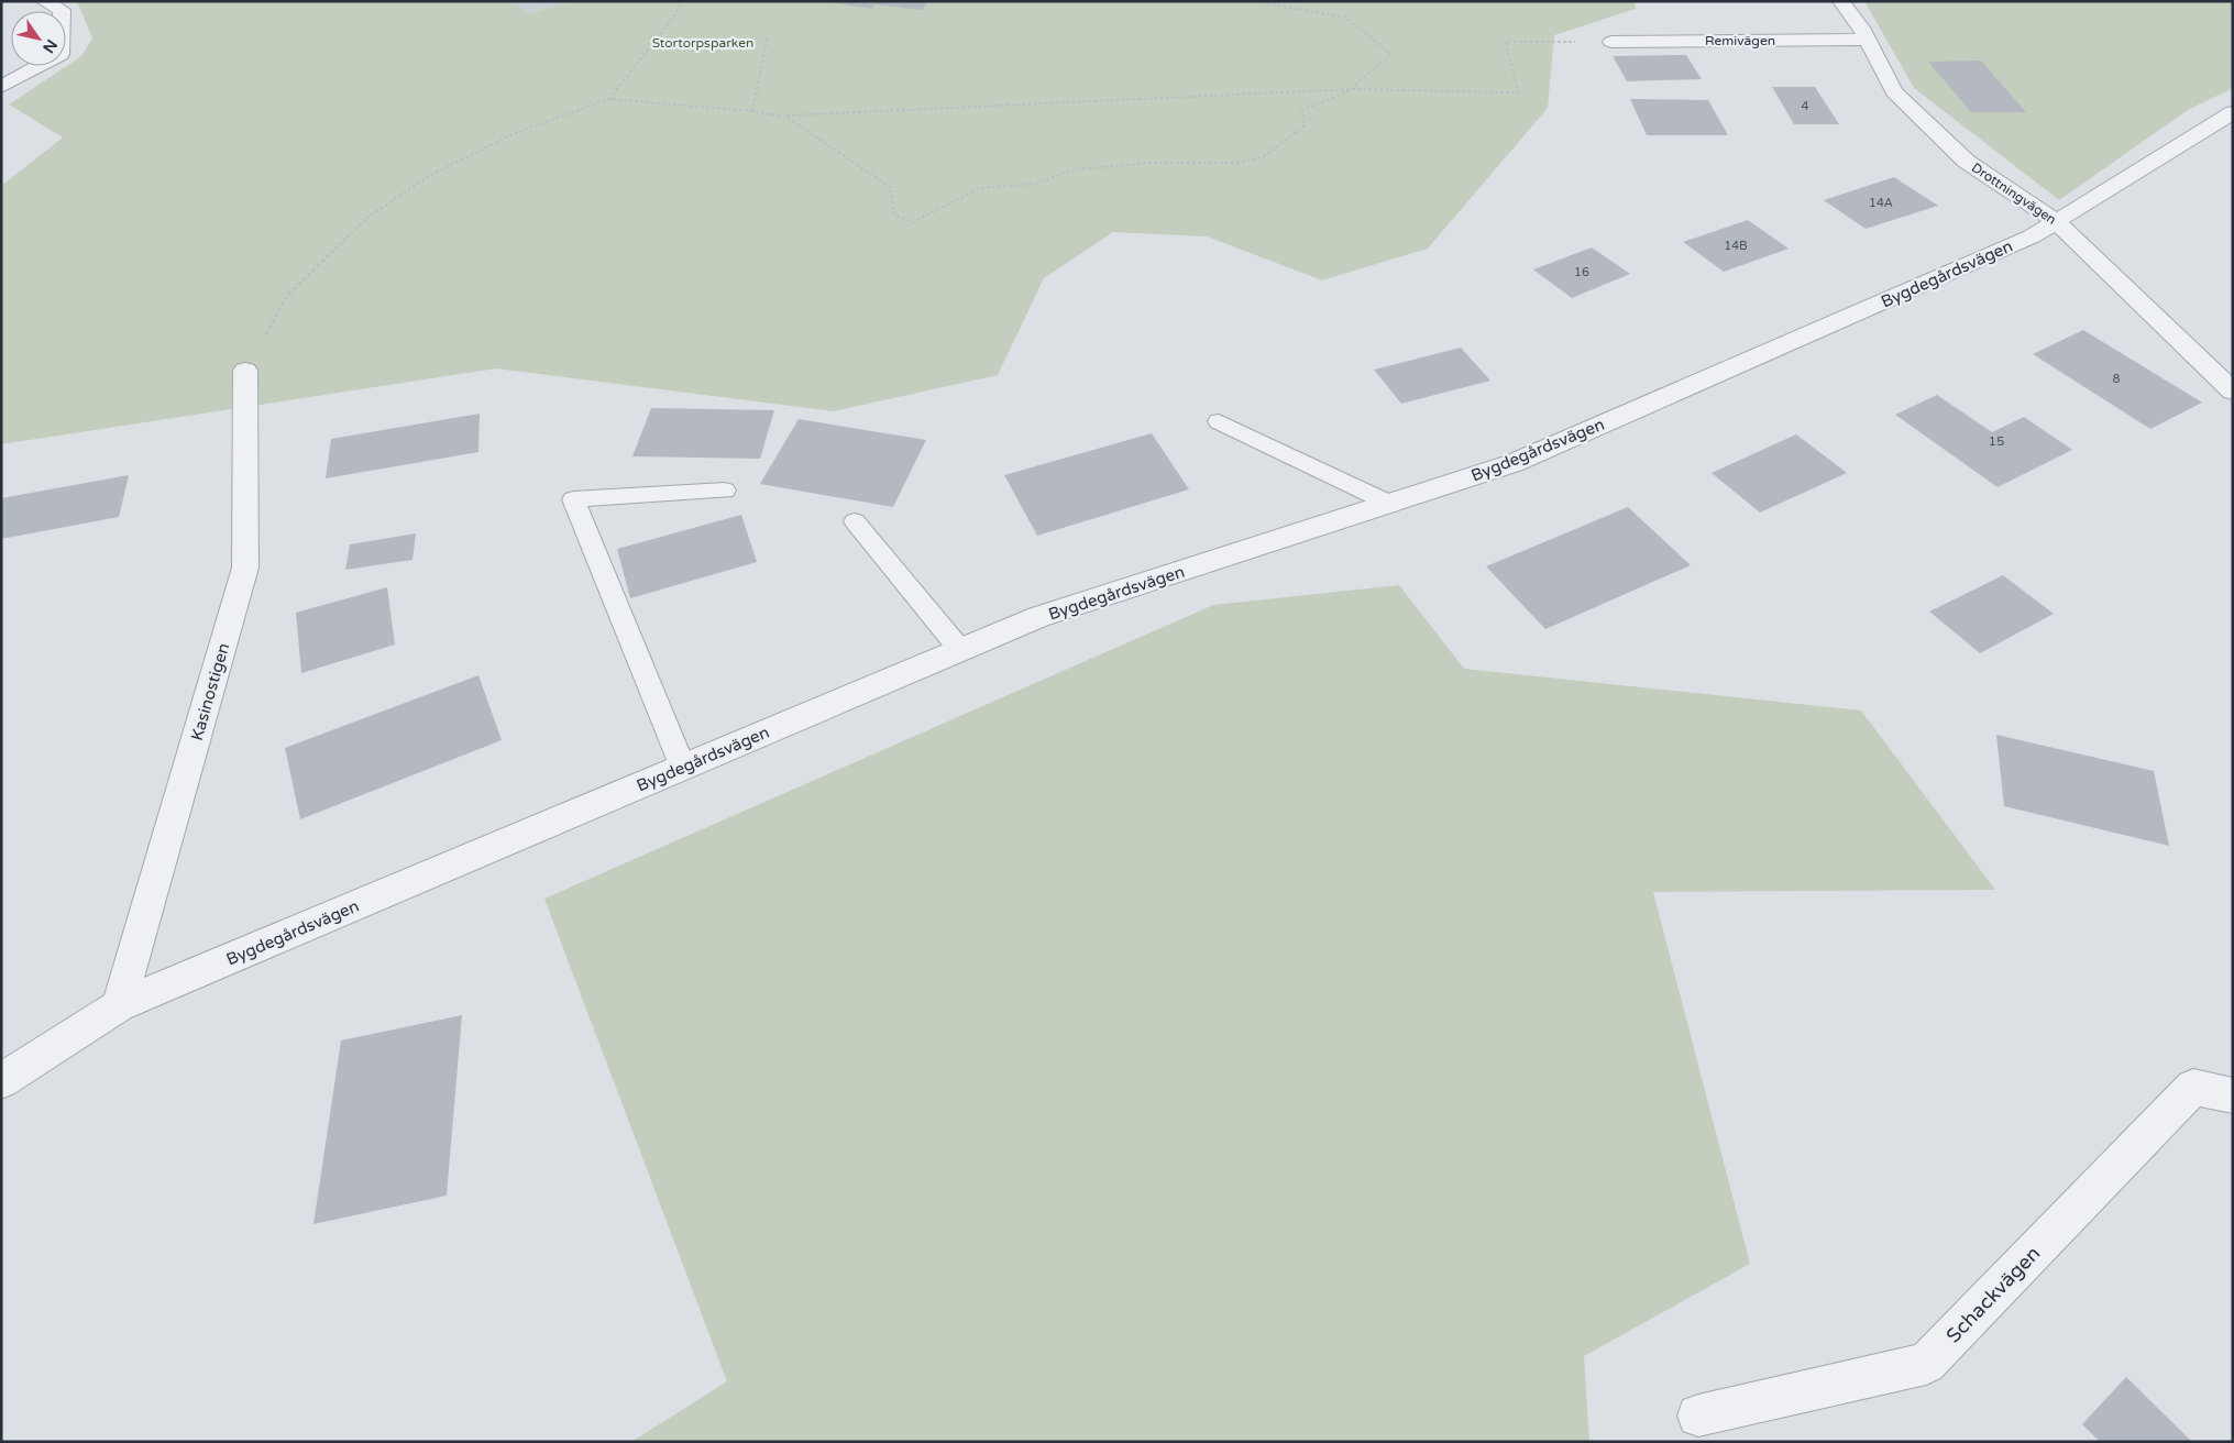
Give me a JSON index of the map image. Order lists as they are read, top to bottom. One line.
{"streets":{"street":["Remivägen","Drottningvägen","Bygdegårdsvägen","Kasinostigen","Schackvägen"]},"crossings":[["Remivägen","Drottningvägen"],["Drottningvägen","Bygdegårdsvägen"],["Bygdegårdsvägen","Kasinostigen"]],"parks":["Stortorpsparken"],"house_numbers":["4","14A","14B","16","8","15"],"north":"bottom right"}
